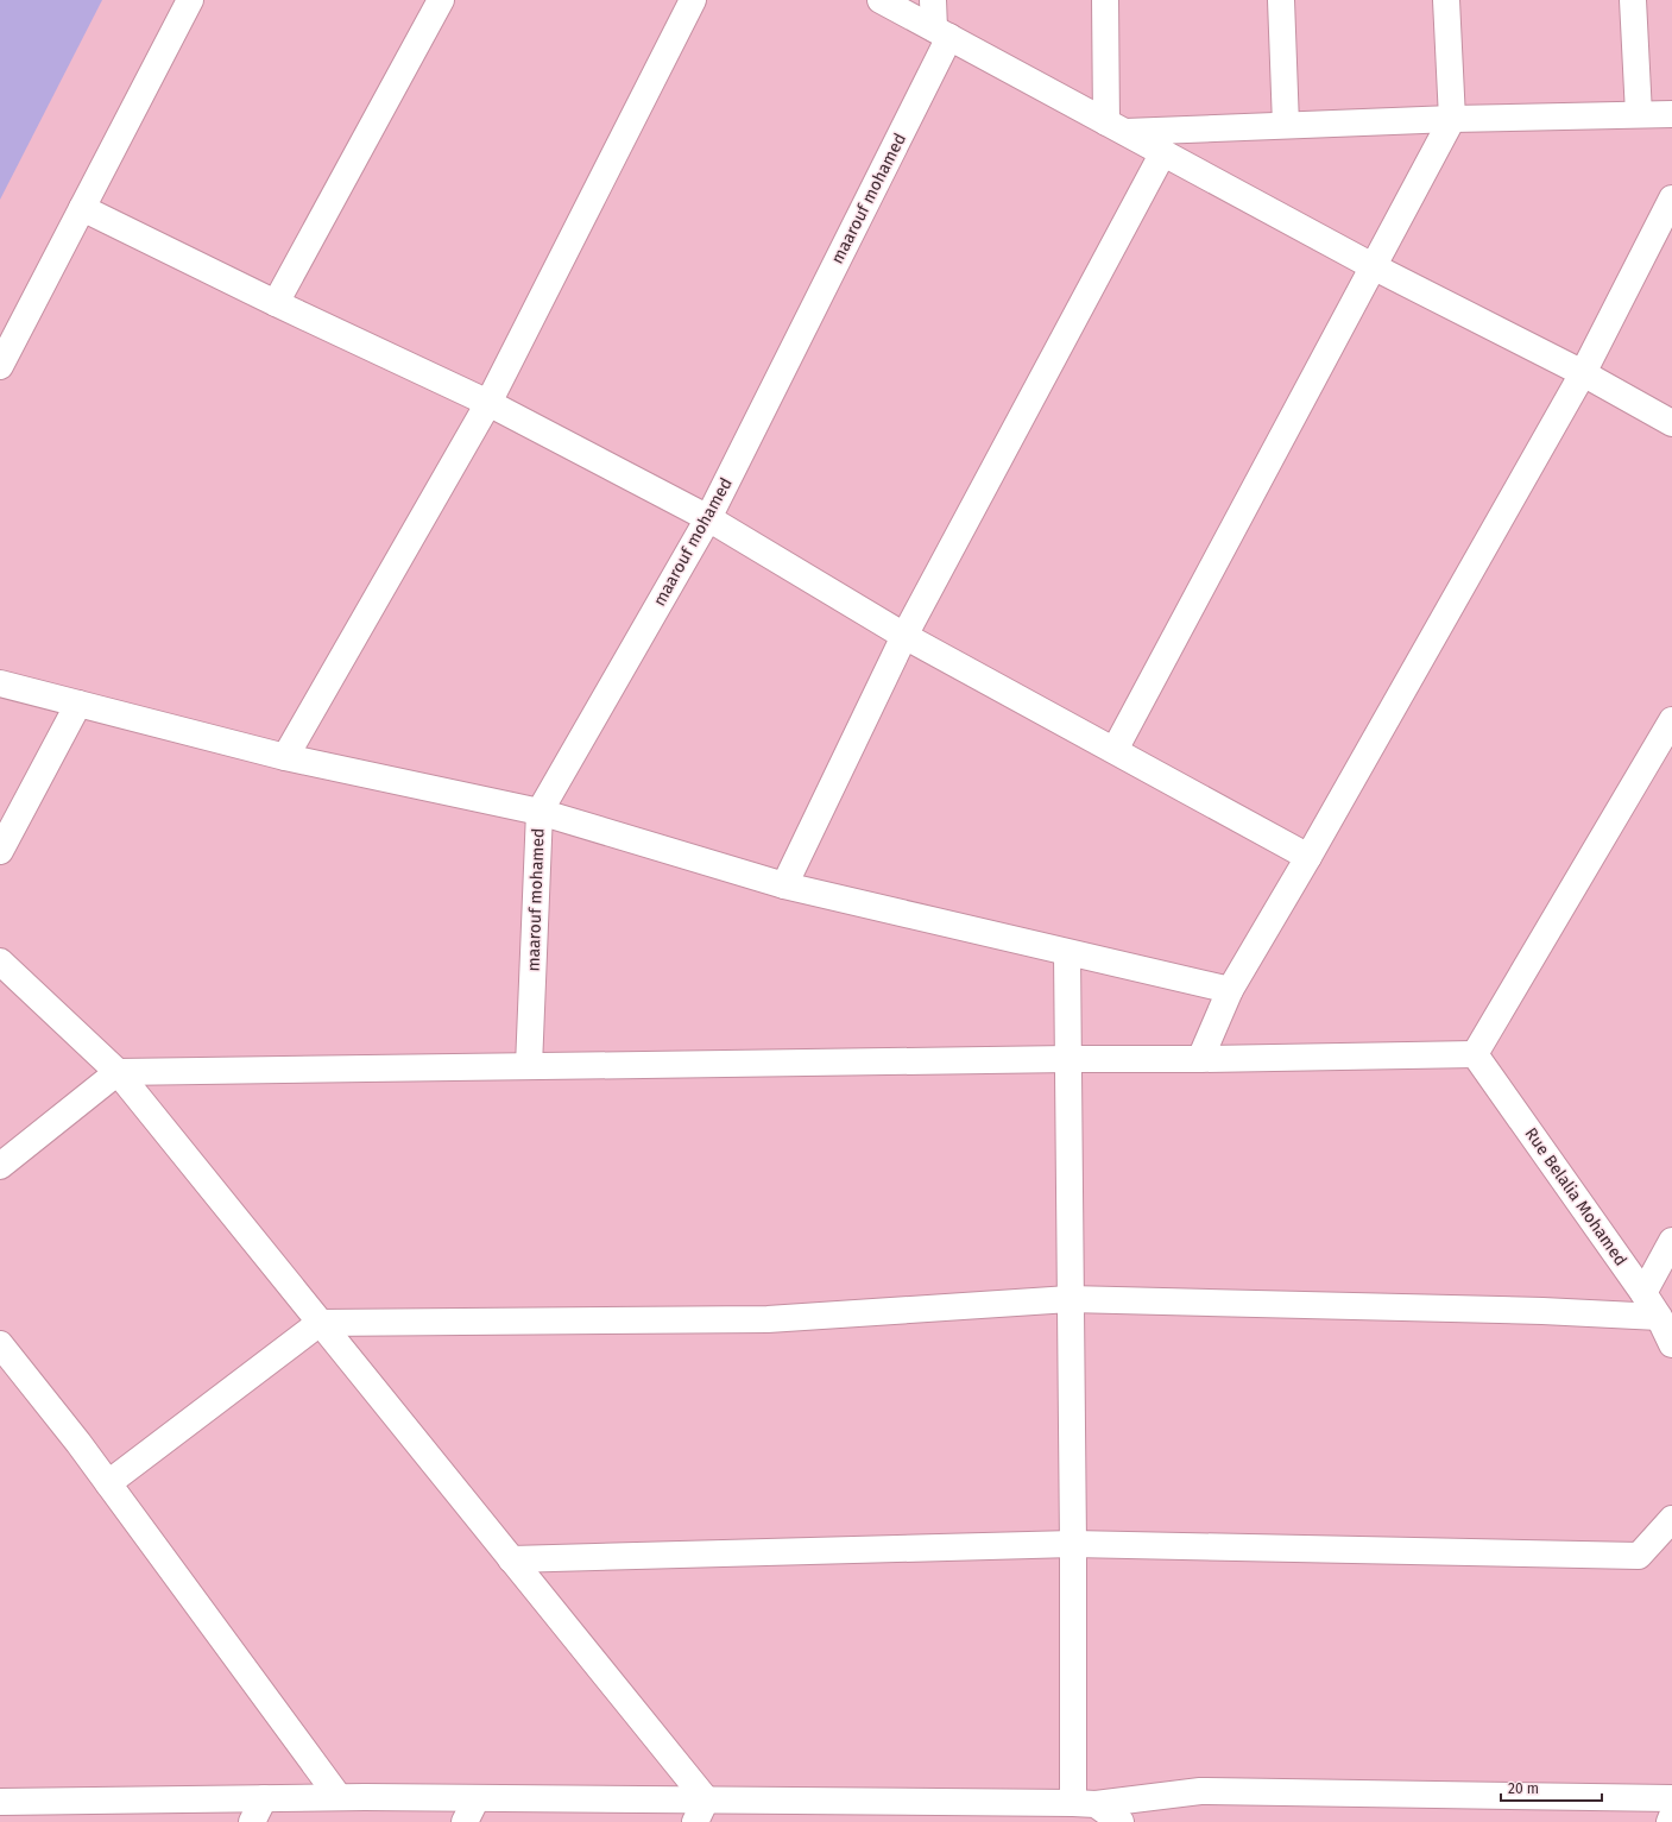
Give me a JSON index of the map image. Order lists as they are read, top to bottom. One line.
{"streets":{"street":["maarouf mohamed","Rue Belalia Mohamed"]},"scale_bar":"20 m"}
